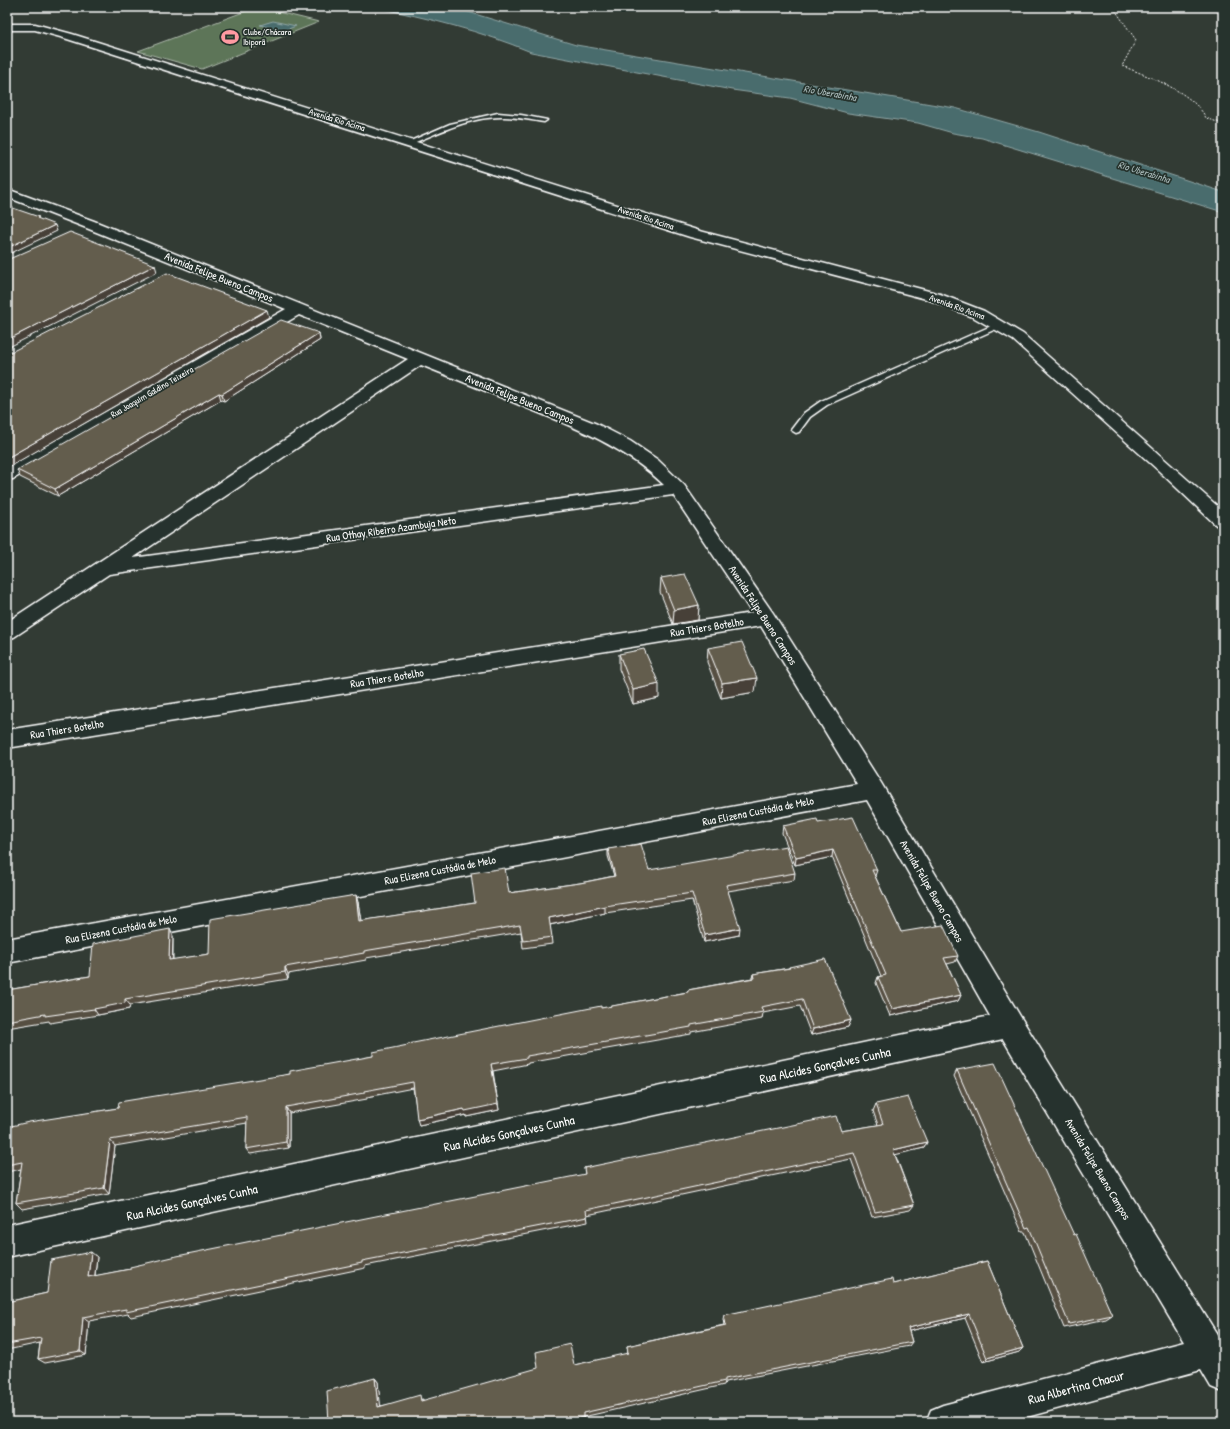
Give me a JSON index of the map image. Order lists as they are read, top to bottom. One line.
{"streets":{"street":["Avenida Rio Acima","Avenida Felipe Bueno Campos","Rua Joaquim Galdino Teixeira","Rua Othay Ribeiro Azambuja Neto","Rua Thiers Botelho","Rua Elizena Custódia de Melo","Rua Alcides Gonçalves Cunha","Rua Albertina Chacur"]},"crossings":[["Avenida Felipe Bueno Campos","Rua Joaquim Galdino Teixeira"],["Avenida Felipe Bueno Campos","Rua Othay Ribeiro Azambuja Neto"],["Avenida Felipe Bueno Campos","Rua Thiers Botelho"],["Avenida Felipe Bueno Campos","Rua Elizena Custódia de Melo"],["Avenida Felipe Bueno Campos","Rua Alcides Gonçalves Cunha"],["Avenida Felipe Bueno Campos","Rua Albertina Chacur"]],"water":["Rio Uberabinha"],"places":{"sports":["Clube/Chácara Ibiporã"]}}
